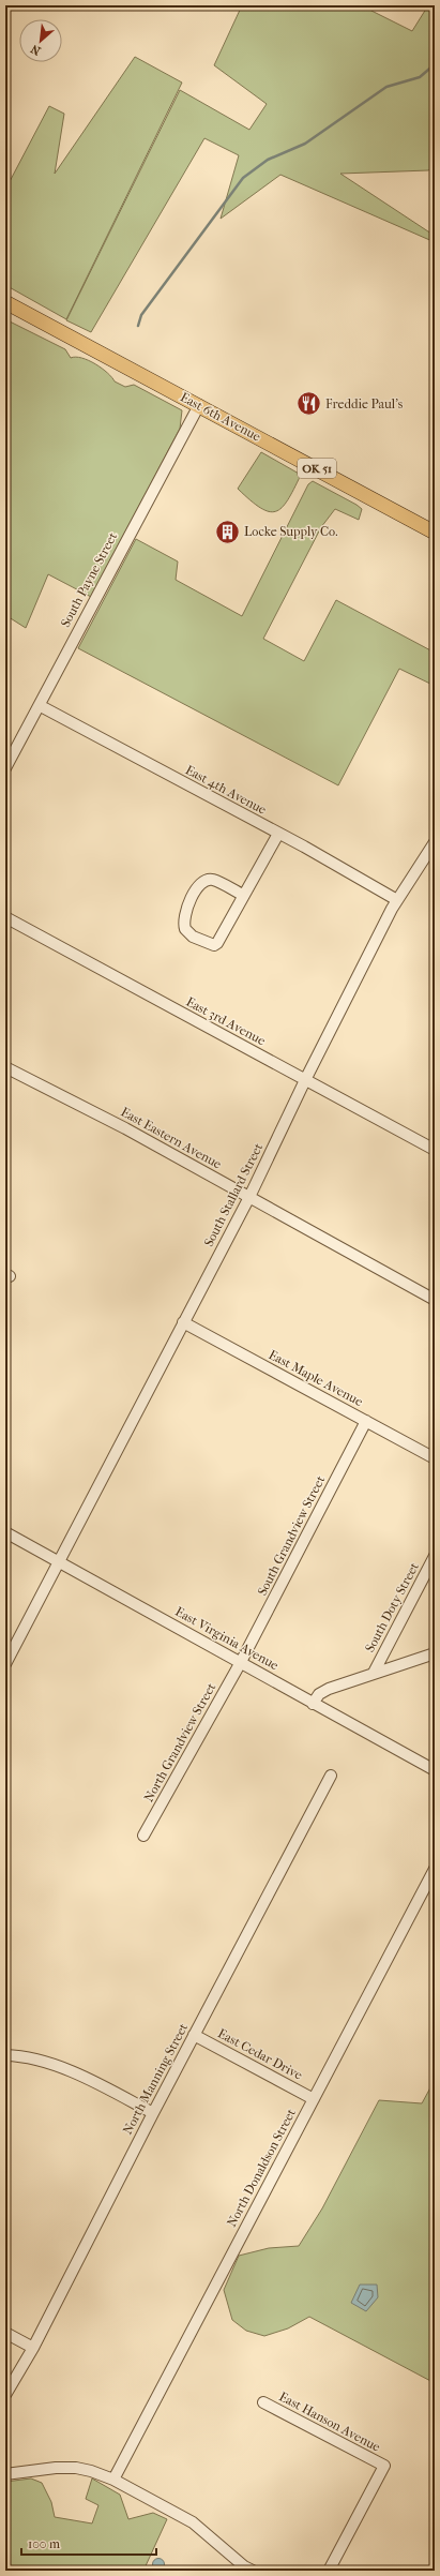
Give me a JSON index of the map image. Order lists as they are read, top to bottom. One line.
{"streets":{"main road":["East 6th Avenue","OK 51"],"street":["South Payne Street","East 4th Avenue","East 3rd Avenue","East Eastern Avenue","South Stallard Street","East Maple Avenue","South Grandview Street","South Doty Street","East Virginia Avenue","North Grandview Street","East Cedar Drive","North Manning Street","North Donaldson Street","East Hanson Avenue"]},"crossings":[["East 6th Avenue","South Payne Street"],["South Payne Street","East 4th Avenue"],["East 4th Avenue","South Stallard Street"],["East 3rd Avenue","South Stallard Street"],["East Eastern Avenue","South Stallard Street"],["South Stallard Street","East Maple Avenue"],["South Stallard Street","East Virginia Avenue"],["East Maple Avenue","South Grandview Street"],["South Grandview Street","East Virginia Avenue"],["South Grandview Street","North Grandview Street"],["East Virginia Avenue","North Grandview Street"],["East Cedar Drive","North Manning Street"],["East Cedar Drive","North Donaldson Street"]],"places":{"restaurant":["Freddie Paul's"],"building":["Locke Supply Co."]},"scale_bar":"100 m","north":"bottom left"}
